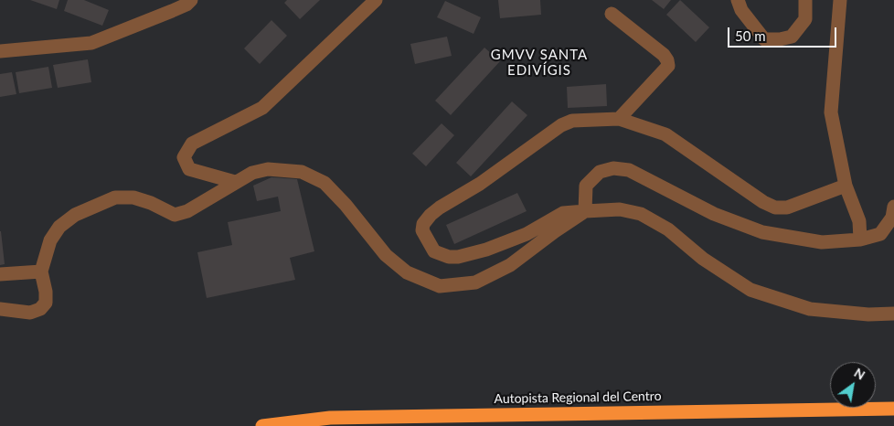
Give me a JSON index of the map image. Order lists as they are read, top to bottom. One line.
{"streets":{"highway":["Autopista Regional del Centro"]},"districts":["GMVV SANTA EDIVÍGIS"],"scale_bar":"50 m","north":"top right"}
